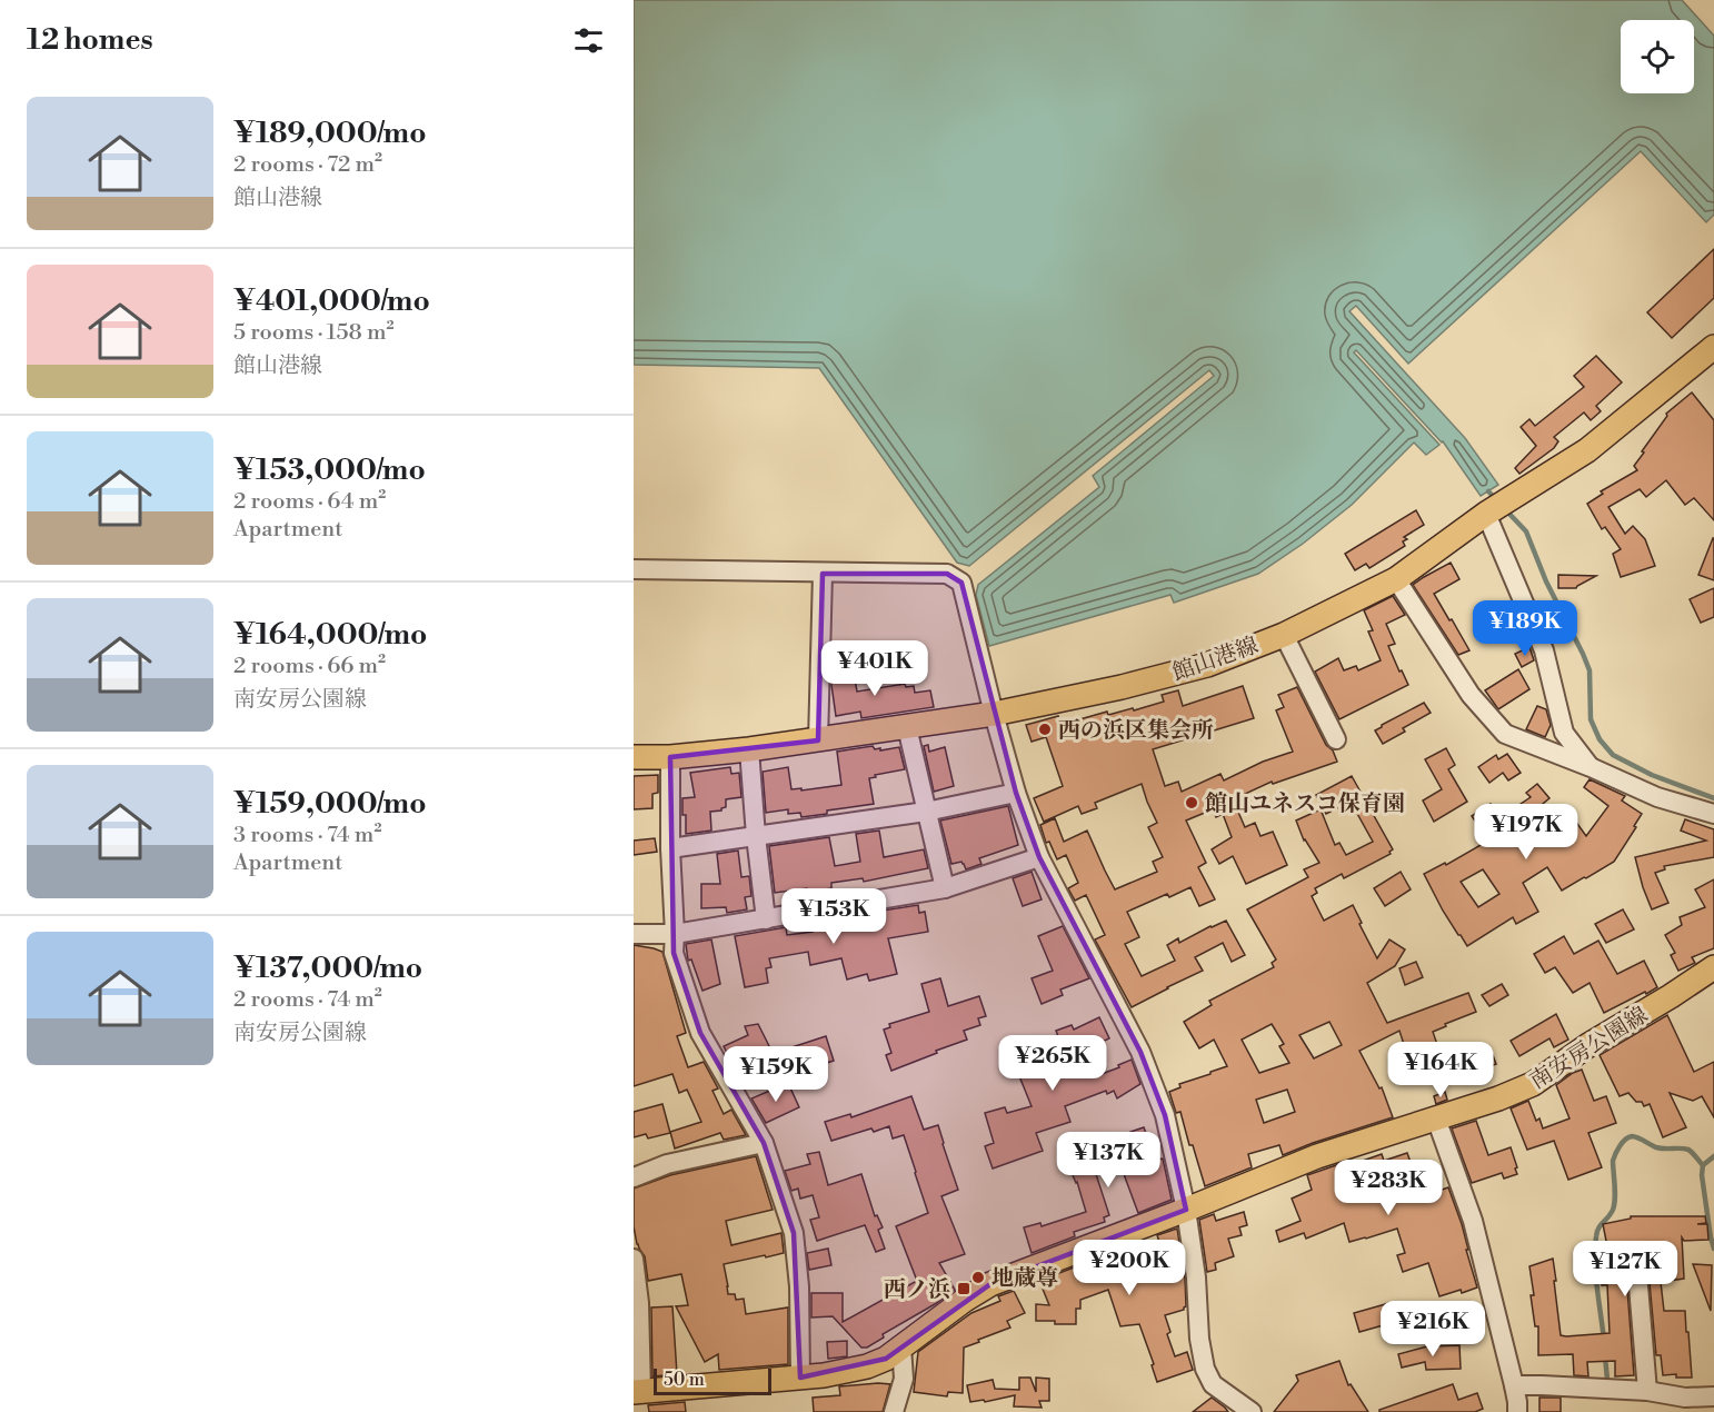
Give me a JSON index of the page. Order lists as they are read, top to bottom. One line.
{"streets":{"main road":["館山港線","南安房公園線"]},"places":{"other":["西の浜区集会所","館山ユネスコ保育園","地蔵尊"],"transit":["西ノ浜"]},"scale_bar":"50 m","page":{"heading":"12 homes","list":[{"name":"¥189,000/mo","note":"2 rooms · 72 m² · 館山港線"},{"name":"¥401,000/mo","note":"5 rooms · 158 m² · 館山港線"},{"name":"¥153,000/mo","note":"2 rooms · 64 m² · Apartment"},{"name":"¥164,000/mo","note":"2 rooms · 66 m² · 南安房公園線"},{"name":"¥159,000/mo","note":"3 rooms · 74 m² · Apartment"},{"name":"¥137,000/mo","note":"2 rooms · 74 m² · 南安房公園線"}],"price":["¥189K","¥401K","¥197K","¥153K","¥265K","¥164K","¥159K","¥137K","¥283K","¥200K","¥127K","¥216K"],"scale":"50 m"}}
